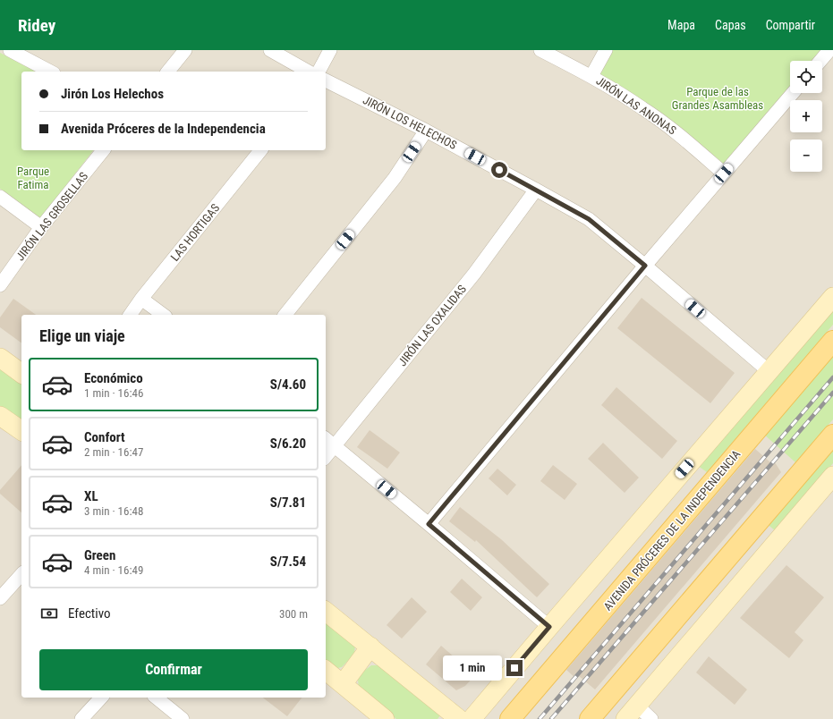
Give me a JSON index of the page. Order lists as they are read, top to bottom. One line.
{"streets":{"main road":["AVENIDA PRÓCERES DE LA INDEPENDENCIA"],"street":["JIRÓN LAS ANONAS","JIRÓN LOS HELECHOS","JIRÓN LAS GROSELLAS","LAS HORTIGAS","JIRÓN LAS OXALIDAS"]},"crossings":[["JIRÓN LOS HELECHOS","JIRÓN LAS OXALIDAS"]],"parks":["Parque de las Grandes Asambleas","Parque Fatima"],"page":{"header":"Ridey","nav":["Mapa","Capas","Compartir"],"map_buttons":["+","−"],"banner":["Jirón Los Helechos","Avenida Próceres de la Independencia"],"heading":"Elige un viaje","list":[{"name":"Económico","note":"1 min · 16:46","value":"S/4.60"},{"name":"Confort","note":"2 min · 16:47","value":"S/6.20"},{"name":"XL","note":"3 min · 16:48","value":"S/7.81"},{"name":"Green","note":"4 min · 16:49","value":"S/7.54"}],"pay":["Efectivo","300 m"],"buttons":"Confirmar","bubble":"1 min"}}
